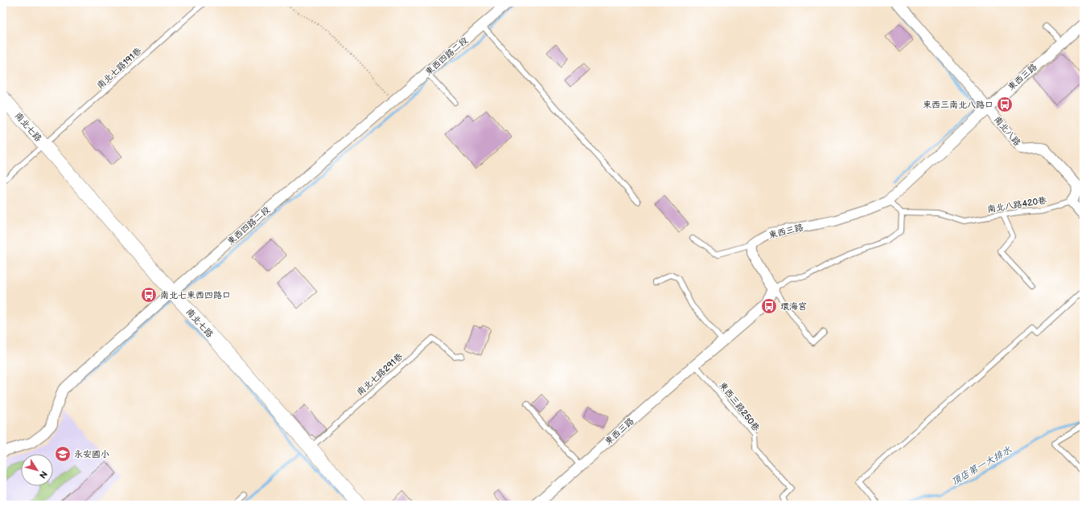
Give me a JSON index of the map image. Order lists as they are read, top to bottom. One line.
{"streets":{"street":["東西四路二段","東西三路","南北七路","南北八路"],"lane":["南北七路191巷","南北八路420巷","南北七路291巷","東西三路250巷"]},"crossings":[["東西四路二段","南北七路"],["南北七路191巷","南北七路"],["東西三路","南北八路"],["東西三路","東西三路250巷"],["南北七路","南北七路291巷"],["南北八路","南北八路420巷"]],"water":["頂店第一大排水"],"places":{"bus stop":["東西三南北八路口","南北七東西四路口","環海宮"],"school or university":["永安國小"]},"north":"bottom right"}
